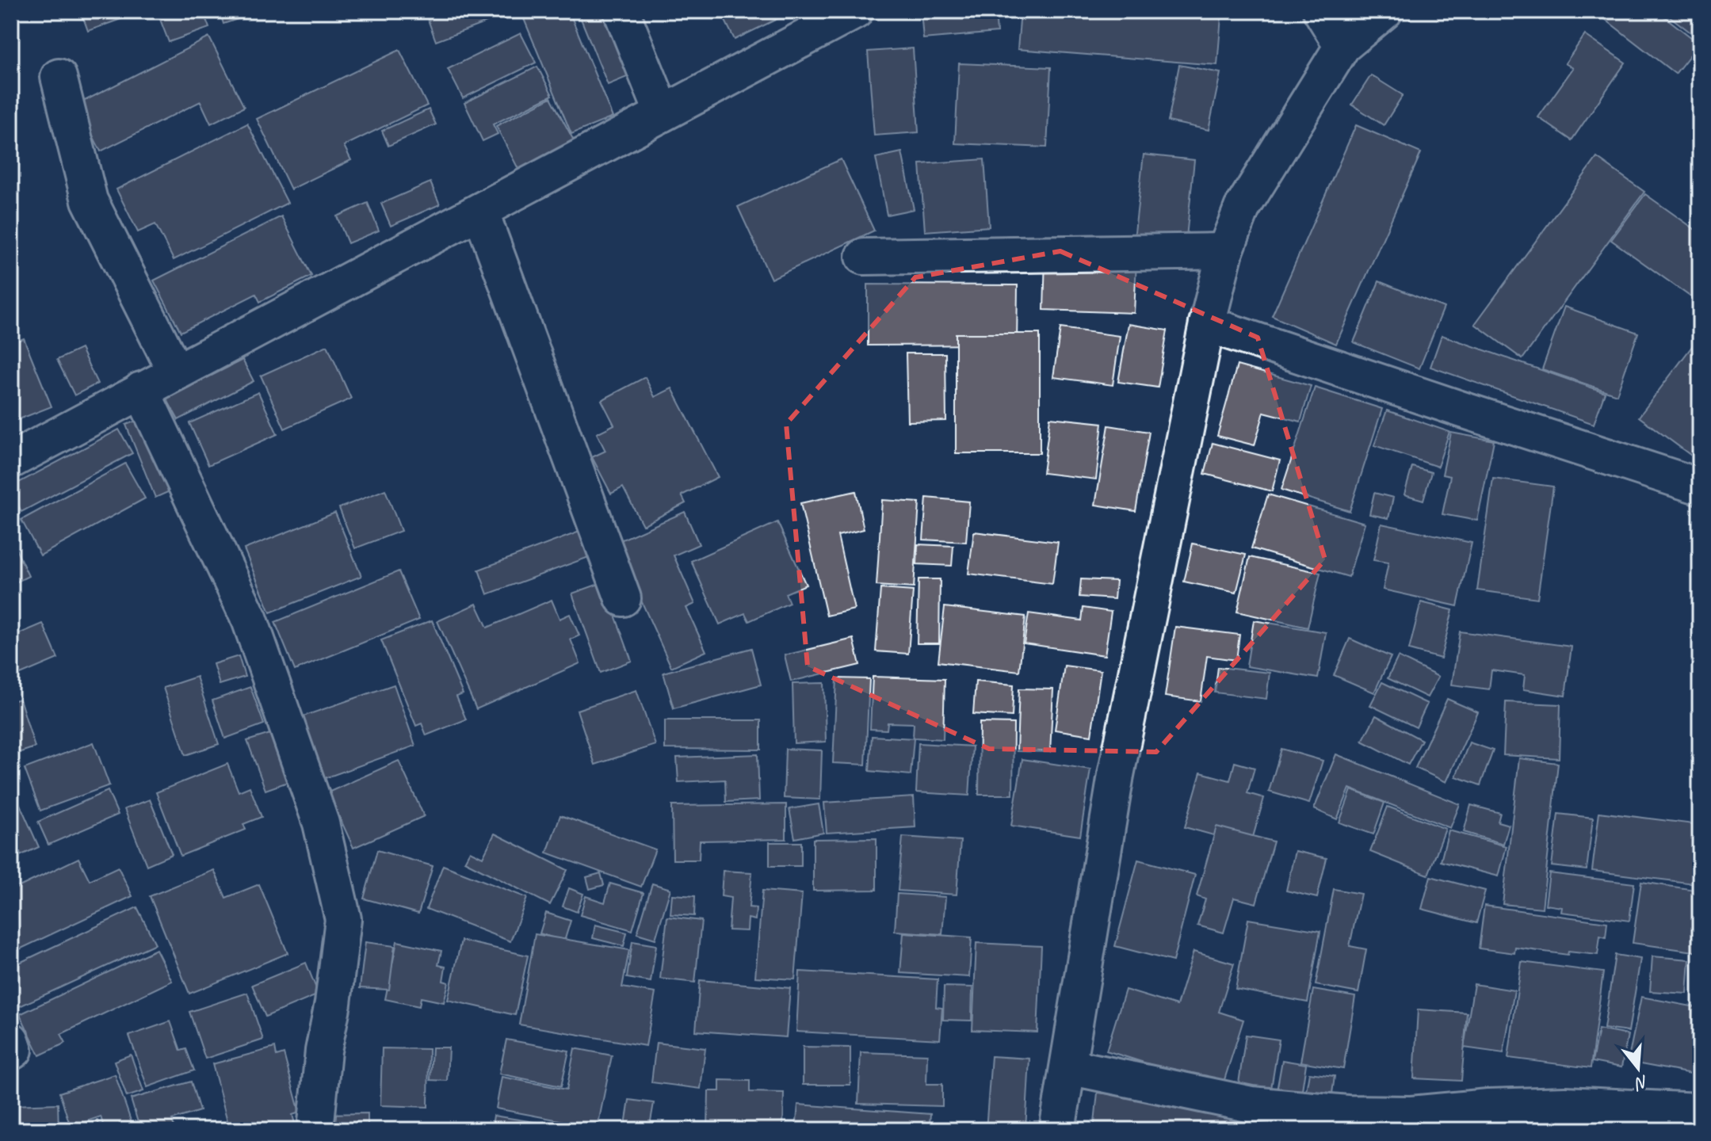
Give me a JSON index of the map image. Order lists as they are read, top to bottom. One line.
{"north":"bottom"}
